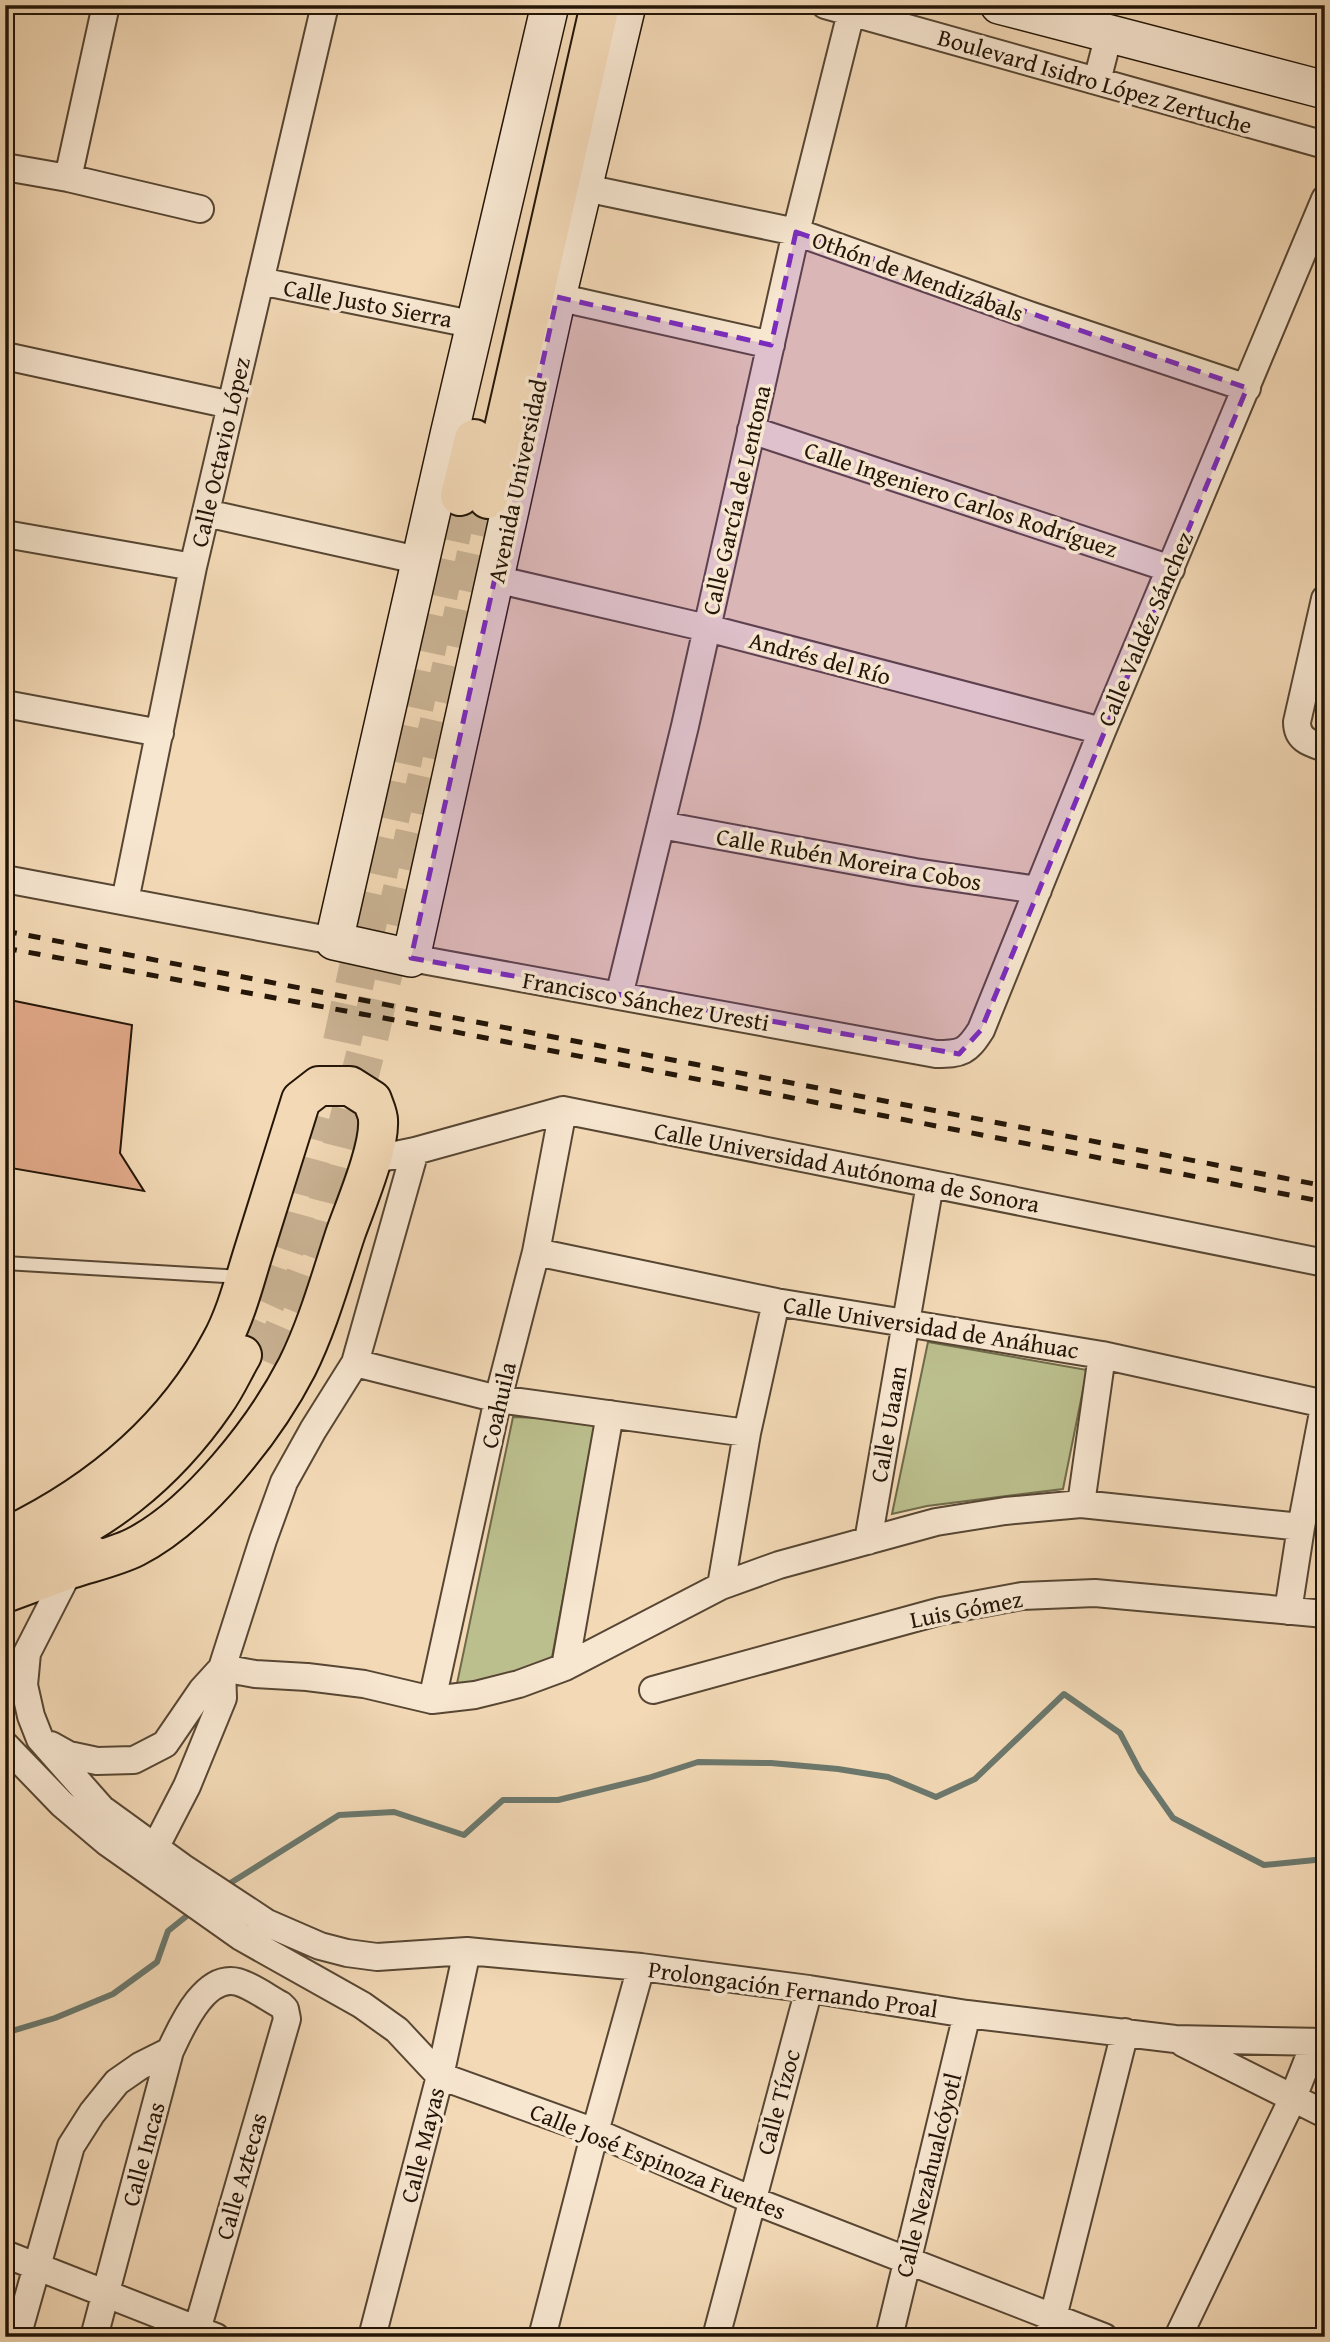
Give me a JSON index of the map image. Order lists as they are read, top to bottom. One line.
{"streets":{"main road":["Avenida Universidad"],"street":["Boulevard Isidro López Zertuche","Othón de Mendizábals","Calle Justo Sierra","Calle Octavio López","Calle Ingeniero Carlos Rodríguez","Calle García de Lentona","Calle Valdéz Sánchez","Andrés del Río","Calle Rubén Moreira Cobos","Francisco Sánchez Uresti","Calle Universidad Autónoma de Sonora","Calle Universidad de Anáhuac","Coahuila","Calle Uaaan","Luis Gómez","Prolongación Fernando Proal","Calle Tízoc","Calle Mayas","Calle Incas","Calle José Espinoza Fuentes","Calle Nezahualcóyotl","Calle Aztecas"]},"crossings":[["Boulevard Isidro López Zertuche","Calle García de Lentona"],["Othón de Mendizábals","Avenida Universidad"],["Othón de Mendizábals","Calle García de Lentona"],["Othón de Mendizábals","Calle Valdéz Sánchez"],["Calle Justo Sierra","Calle Octavio López"],["Avenida Universidad","Andrés del Río"],["Avenida Universidad","Francisco Sánchez Uresti"],["Calle Ingeniero Carlos Rodríguez","Calle García de Lentona"],["Calle Ingeniero Carlos Rodríguez","Calle Valdéz Sánchez"],["Calle García de Lentona","Andrés del Río"],["Calle García de Lentona","Calle Rubén Moreira Cobos"],["Calle García de Lentona","Francisco Sánchez Uresti"],["Calle Valdéz Sánchez","Andrés del Río"],["Calle Valdéz Sánchez","Calle Rubén Moreira Cobos"],["Calle Valdéz Sánchez","Francisco Sánchez Uresti"],["Calle Universidad Autónoma de Sonora","Coahuila"],["Calle Universidad Autónoma de Sonora","Calle Uaaan"],["Calle Universidad de Anáhuac","Coahuila"],["Calle Universidad de Anáhuac","Calle Uaaan"],["Prolongación Fernando Proal","Calle Tízoc"],["Prolongación Fernando Proal","Calle Mayas"],["Prolongación Fernando Proal","Calle José Espinoza Fuentes"],["Prolongación Fernando Proal","Calle Nezahualcóyotl"],["Calle Tízoc","Calle José Espinoza Fuentes"],["Calle Mayas","Calle José Espinoza Fuentes"],["Calle Incas","Calle Aztecas"],["Calle José Espinoza Fuentes","Calle Nezahualcóyotl"]]}
